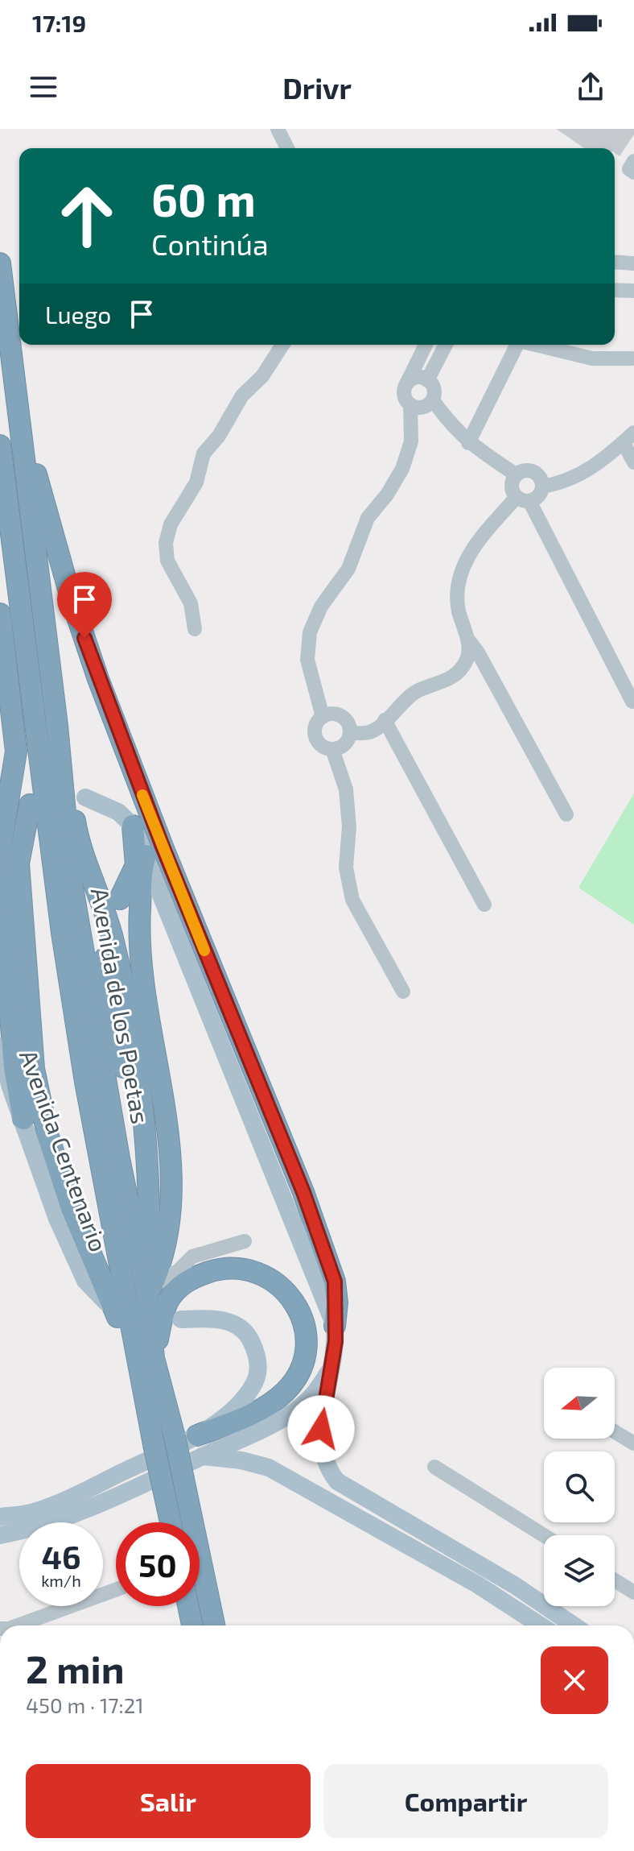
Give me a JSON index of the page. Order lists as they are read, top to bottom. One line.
{"streets":{"highway":["Avenida de los Poetas"],"main road":["Avenida Centenario"]},"north":"left","page":{"status":"17:19","header":"Drivr","turn":["60 m","Continúa"],"then":"Luego","speed":"46 km/h","limit":"50","heading":["2 min","450 m · 17:21"],"buttons":["Salir","Compartir"]}}
